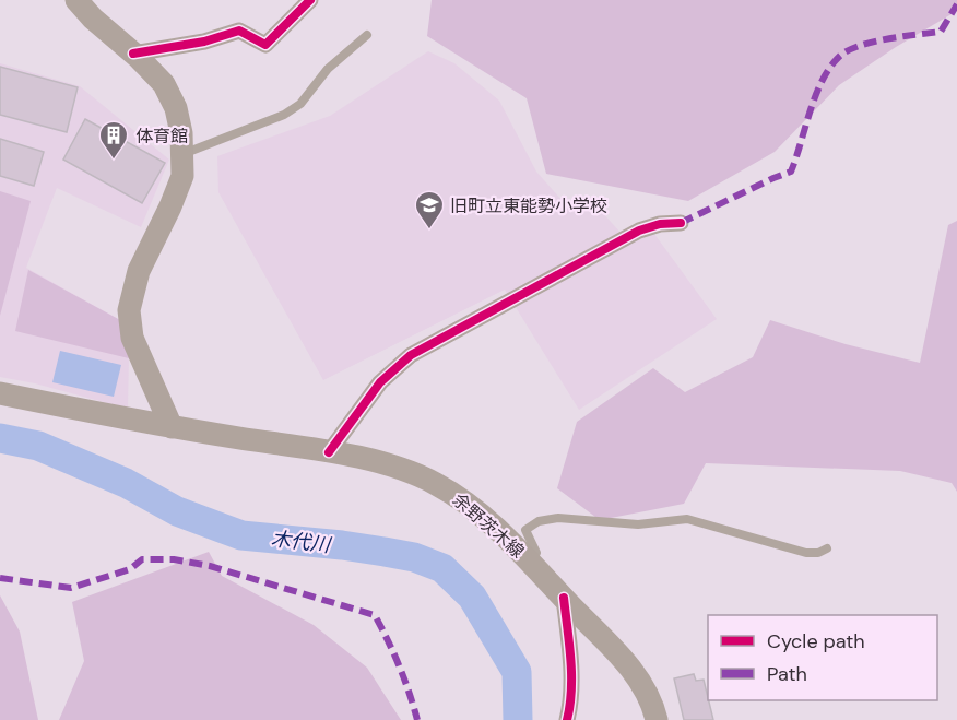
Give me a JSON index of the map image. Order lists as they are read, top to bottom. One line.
{"streets":{"main road":["余野茨木線"]},"water":["木代川"],"places":{"building":["体育館"],"school or university":["旧町立東能勢小学校"]},"legend":["Cycle path","Path"]}
